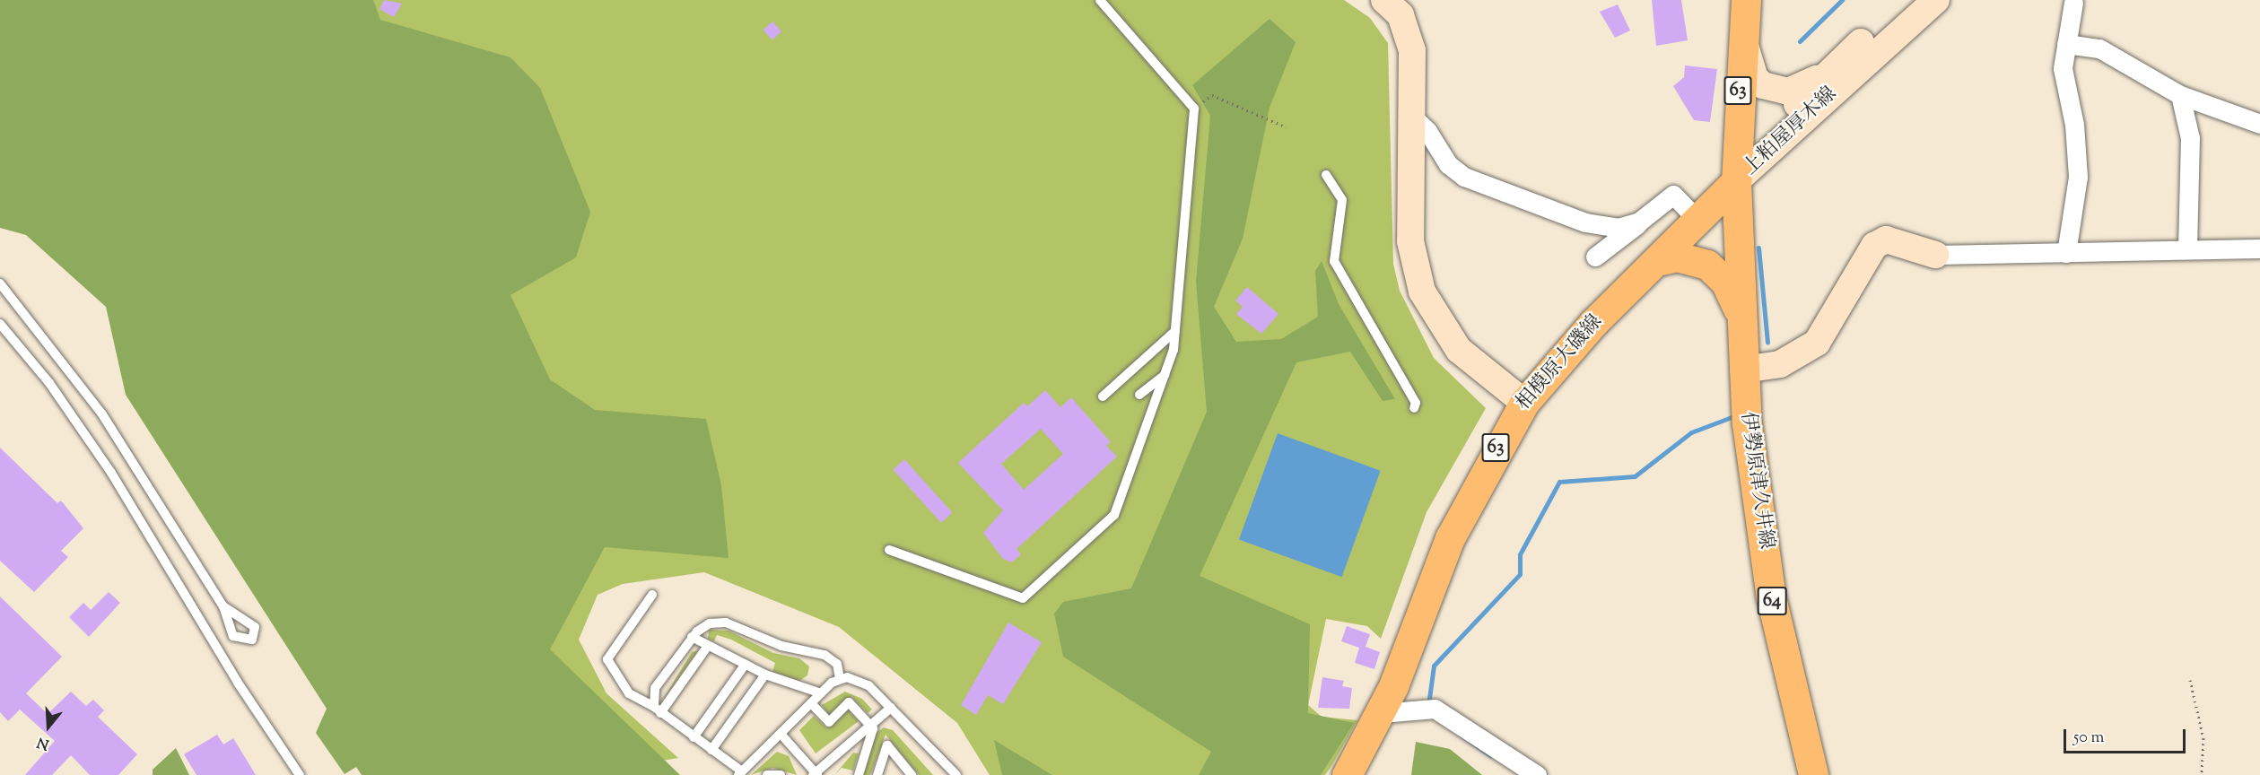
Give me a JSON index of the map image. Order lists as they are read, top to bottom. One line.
{"streets":{"main road":["63","相模原大磯線","伊勢原津久井線","64"],"street":["上粕屋厚木線"]},"crossings":[["63","上粕屋厚木線"],["63","相模原大磯線"],["63","伊勢原津久井線"],["上粕屋厚木線","相模原大磯線"],["上粕屋厚木線","伊勢原津久井線"],["相模原大磯線","伊勢原津久井線"]],"scale_bar":"50 m","north":"bottom"}
